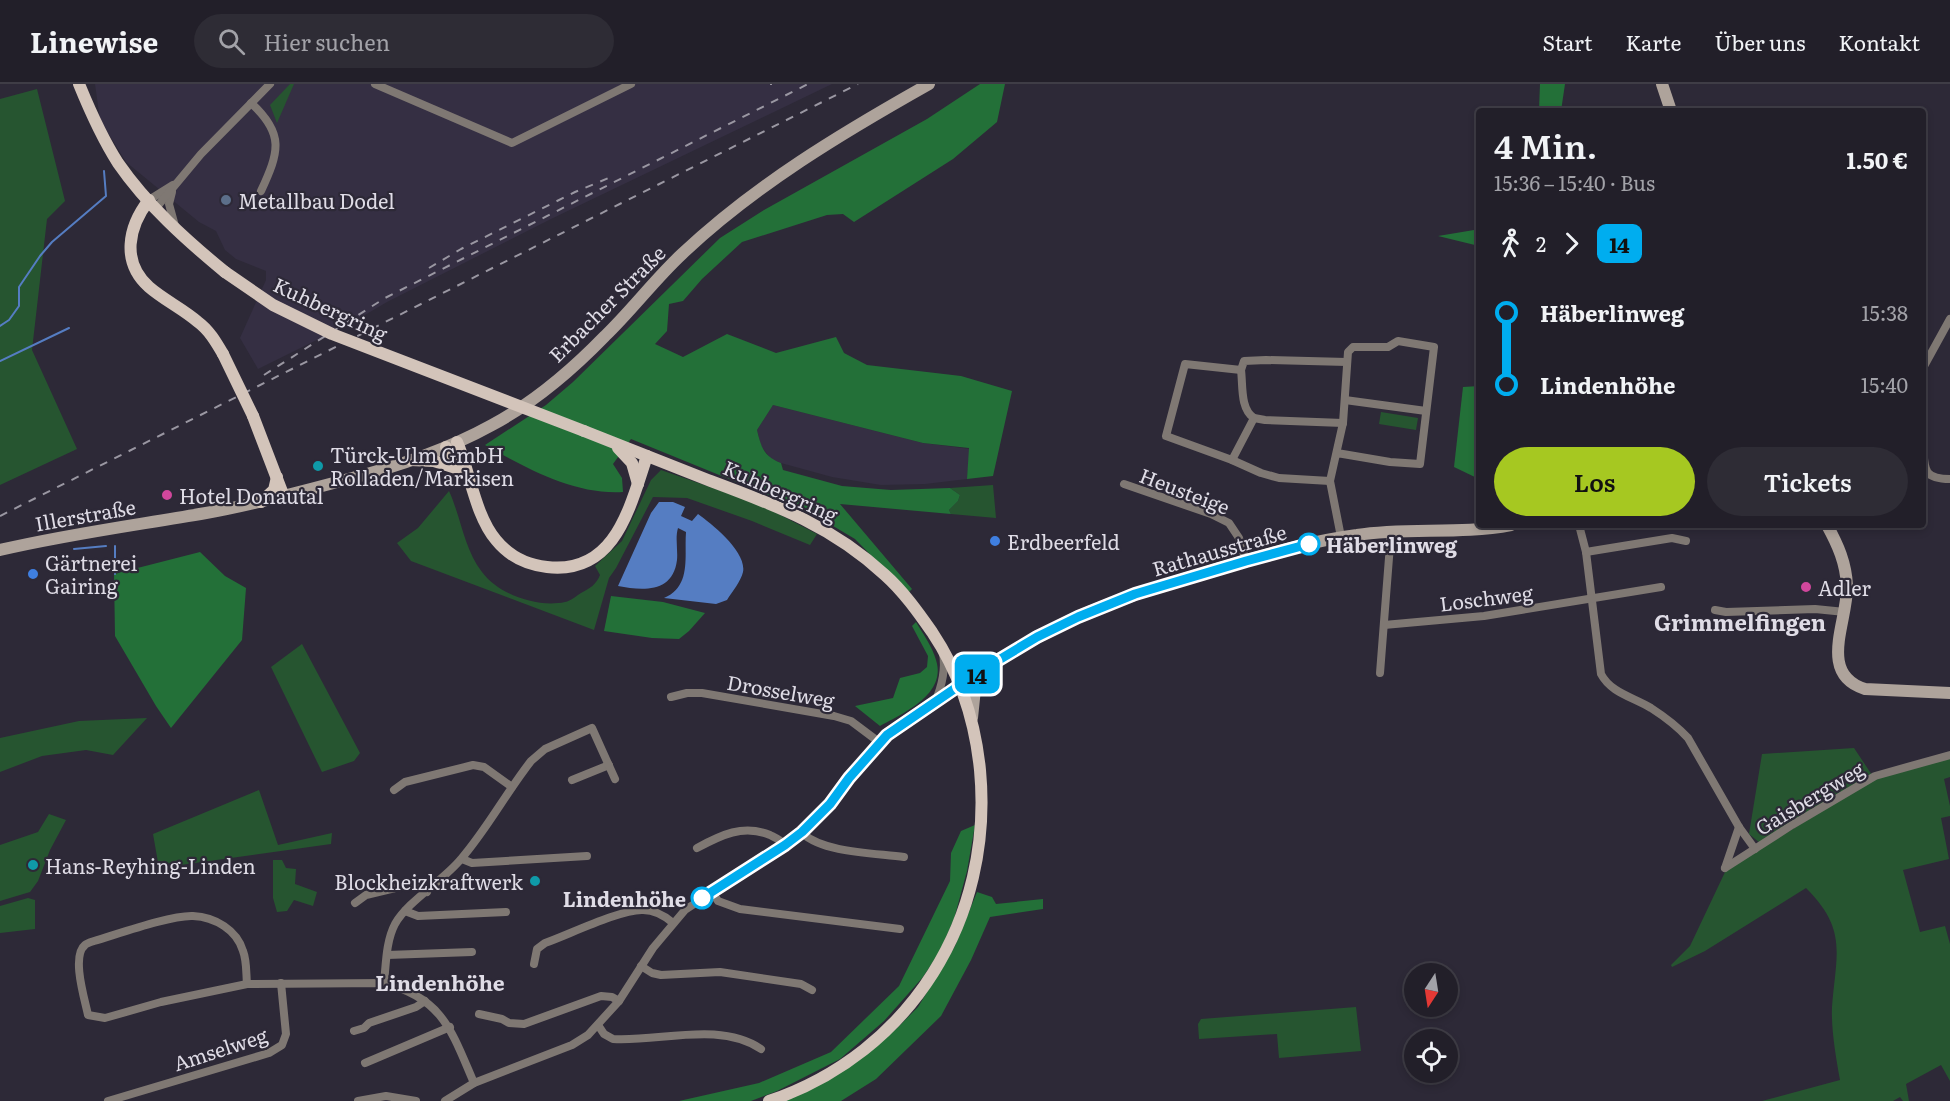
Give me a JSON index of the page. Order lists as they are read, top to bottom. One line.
{"streets":{"main road":["Erbacher Straße","Kuhbergring","Illerstraße","Rathausstraße"],"street":["Heusteige","Loschweg","Drosselweg","Gaisbergweg","Amselweg"]},"crossings":[["Erbacher Straße","Illerstraße"],["Kuhbergring","Rathausstraße"],["Heusteige","Rathausstraße"]],"districts":["Grimmelfingen","Lindenhöhe"],"places":["Metallbau Dodel","Türck-Ulm GmbH Rolladen/Markisen","Hotel Donautal","Erdbeerfeld","Häberlinweg","Gärtnerei Gairing","Adler","Hans-Reyhing-Linden","Blockheizkraftwerk","Lindenhöhe"],"lines":["bus line 14"],"north":"bottom","page":{"header":"Linewise","search":"Hier suchen","nav":["Start","Karte","Über uns","Kontakt"],"on_map":"14","heading":["4 Min.","15:36 – 15:40 · Bus","1.50 €"],"legs":["2","14"],"list":[{"name":"Häberlinweg","value":"15:38"},{"name":"Lindenhöhe","value":"15:40"}],"buttons":["Los","Tickets"]}}
